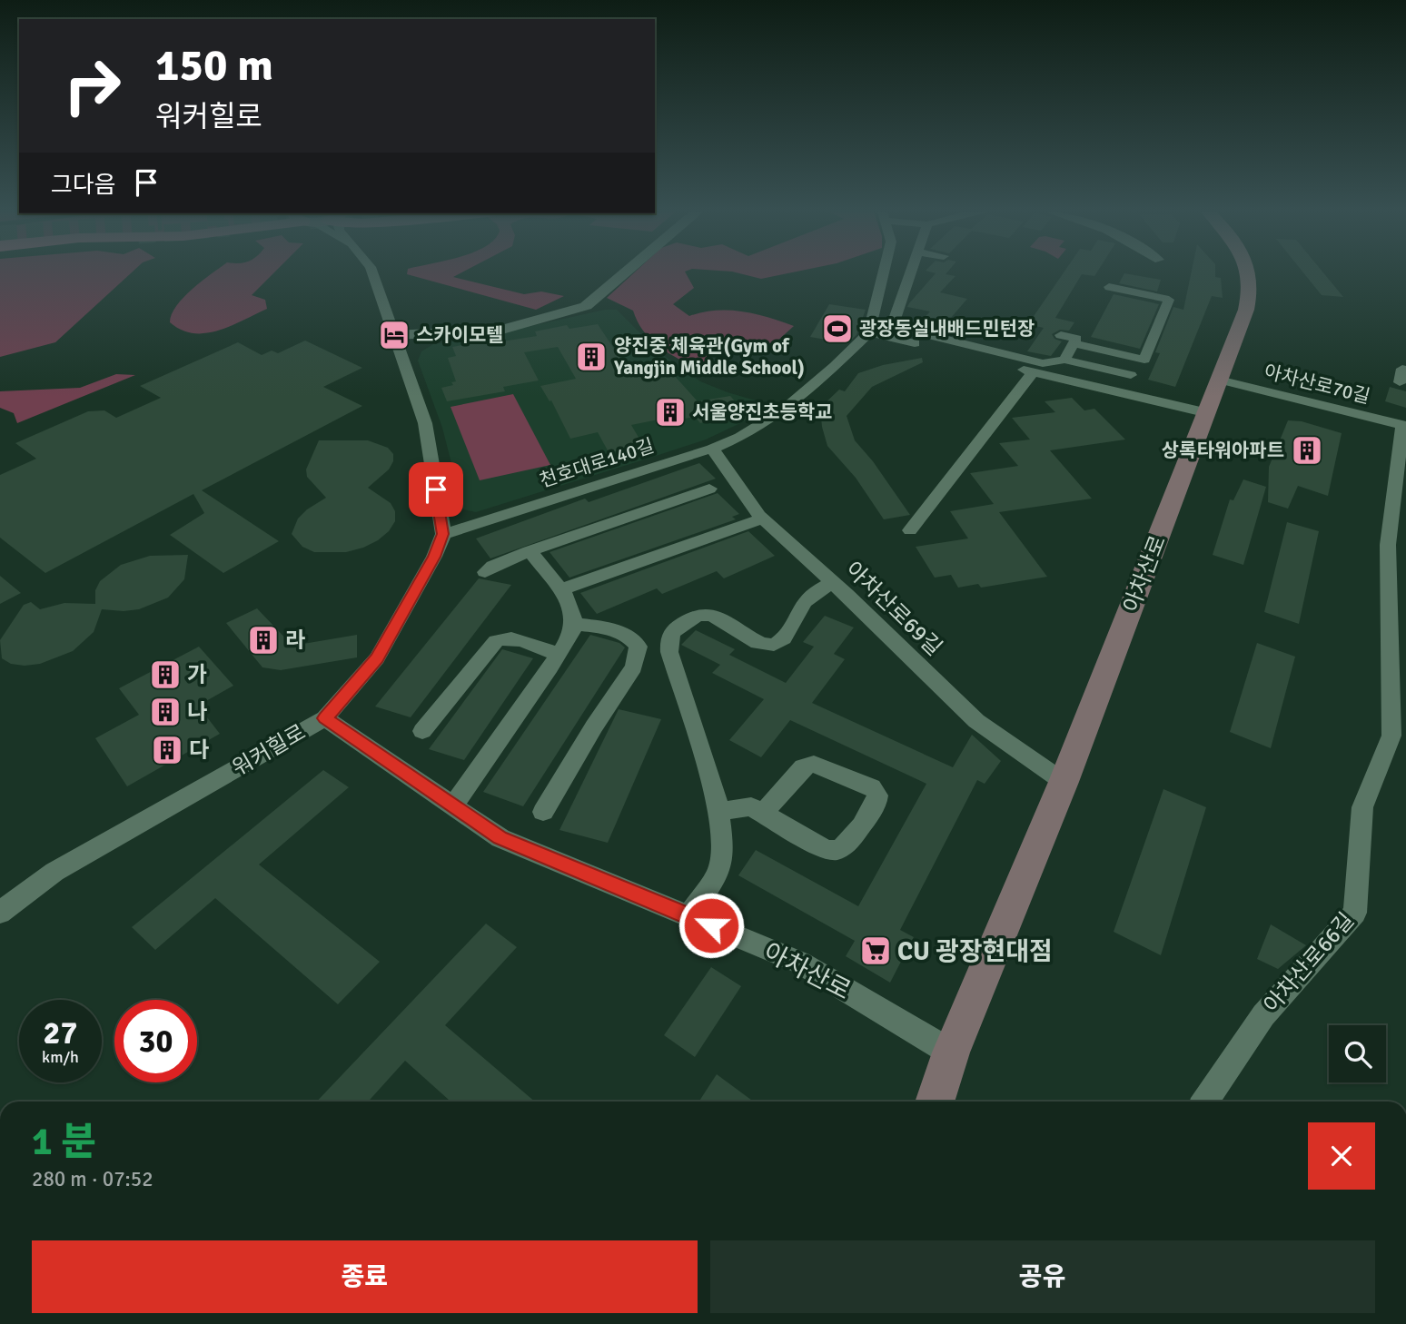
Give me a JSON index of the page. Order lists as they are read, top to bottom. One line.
{"streets":{"main road":["아차산로"],"street":["아차산로70길","천호대로140길","아차산로69길","워커힐로","아차산로66길"]},"crossings":[["아차산로70길","아차산로"],["아차산로70길","아차산로66길"],["천호대로140길","아차산로69길"],["천호대로140길","워커힐로"],["아차산로","아차산로69길"],["아차산로","워커힐로"]],"places":{"sports":["광장동실내배드민턴장"],"hotel":["스카이모텔"],"building":["양진중 체육관(Gym of Yangjin Middle School)","서울양진초등학교","상록타워아파트","라","가","나","다"],"supermarket":["CU 광장현대점"]},"page":{"turn":["150 m","워커힐로"],"then":"그다음","speed":"27 km/h","limit":"30","heading":["1 분","280 m · 07:52"],"buttons":["종료","공유"]}}
